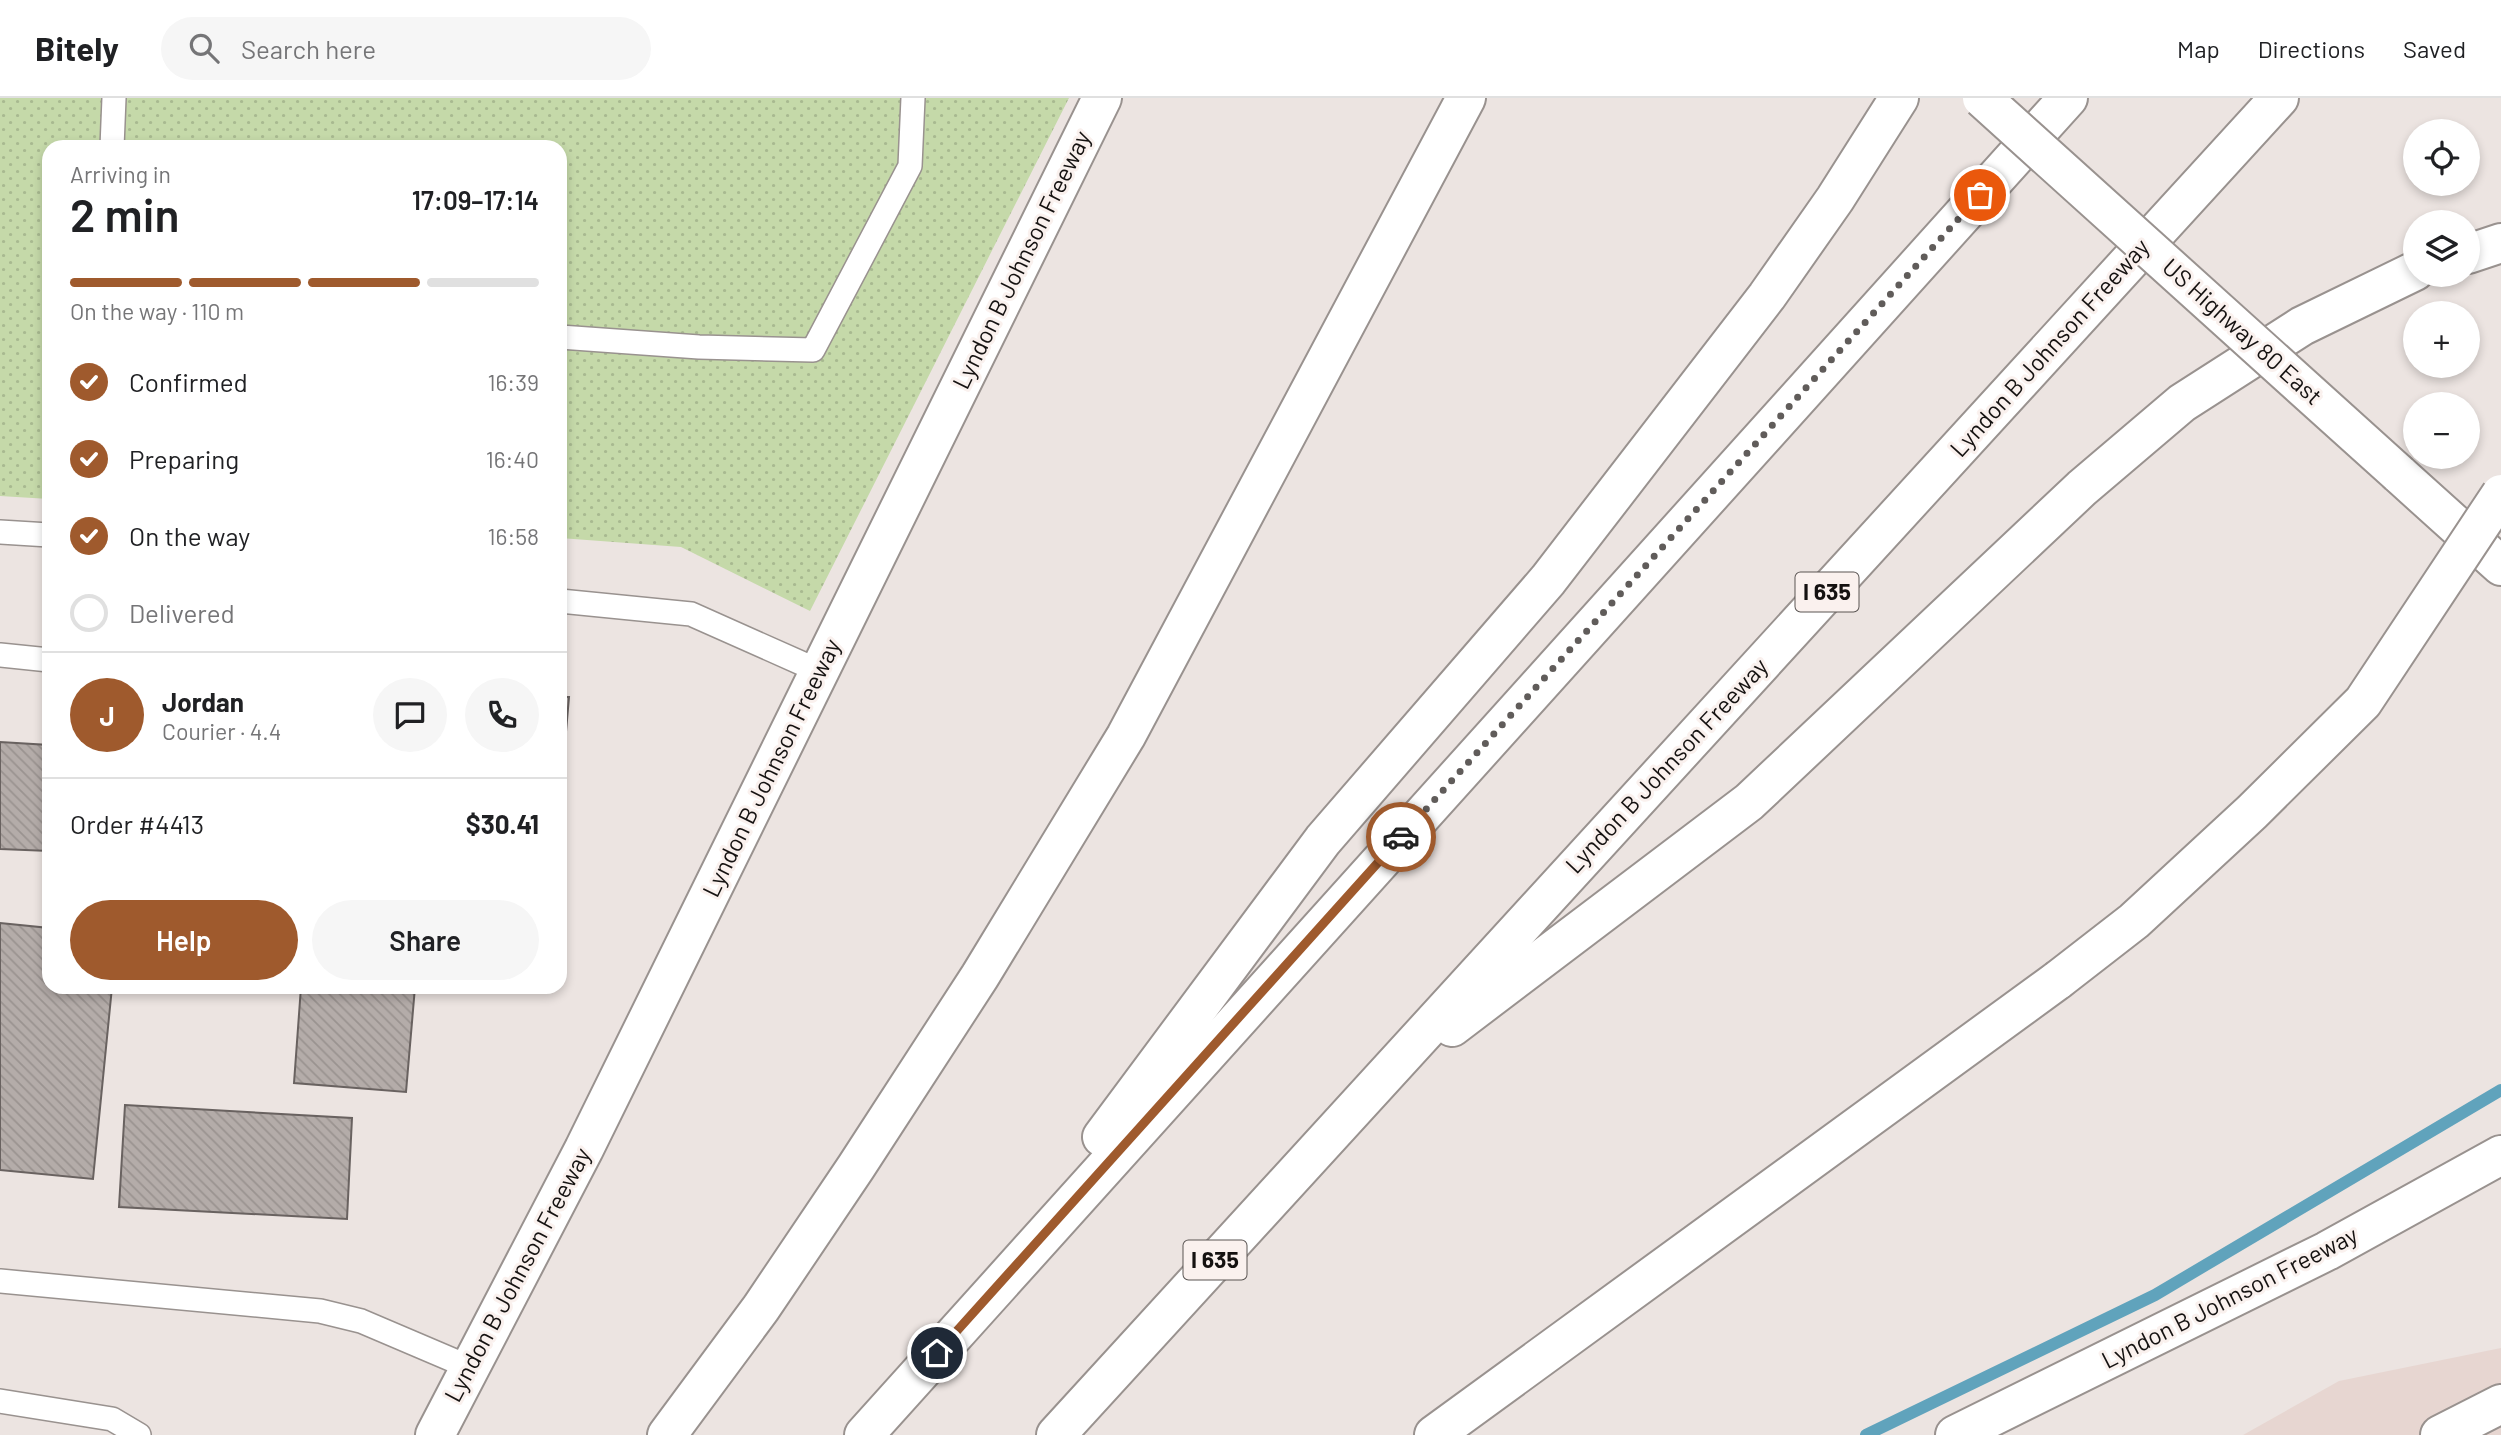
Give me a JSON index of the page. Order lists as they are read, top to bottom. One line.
{"streets":{"main road":["Lyndon B Johnson Freeway","US Highway 80 East","I 635"]},"page":{"header":"Bitely","search":"Search here","nav":["Map","Directions","Saved"],"map_buttons":["+","−"],"heading":["2 min","Arriving in","17:09–17:14"],"panel":["Jordan","Courier · 4.4","Order #4413","$30.41"],"bar":"On the way · 110 m","list":[["Confirmed","16:39"],["Preparing","16:40"],["On the way","16:58"],"Delivered"],"round":"J","buttons":["Help","Share"]}}
